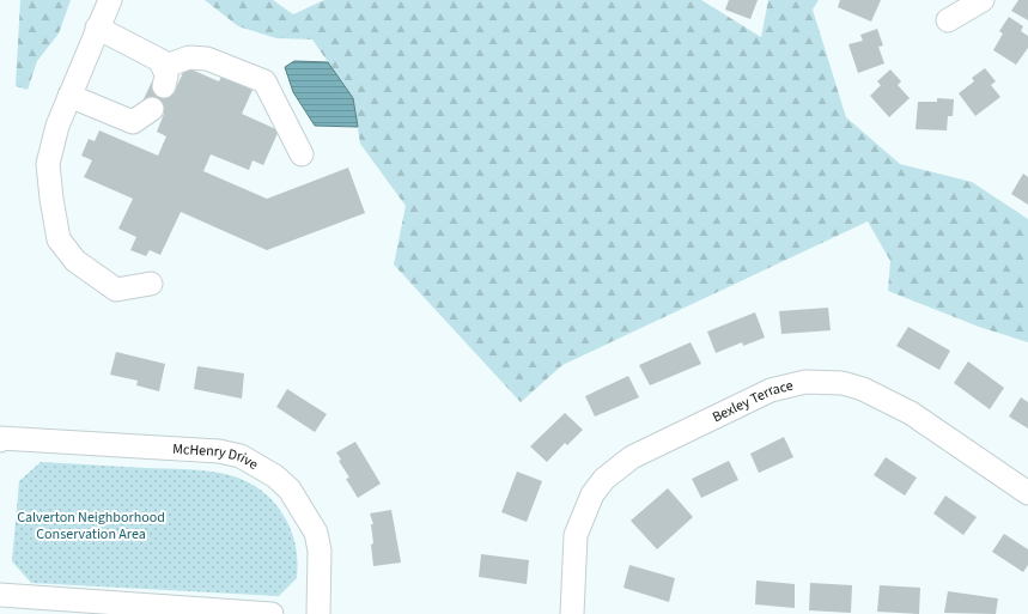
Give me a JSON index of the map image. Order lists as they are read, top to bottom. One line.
{"streets":{"street":["Bexley Terrace","McHenry Drive"]},"parks":["Calverton Neighborhood Conservation Area"]}
